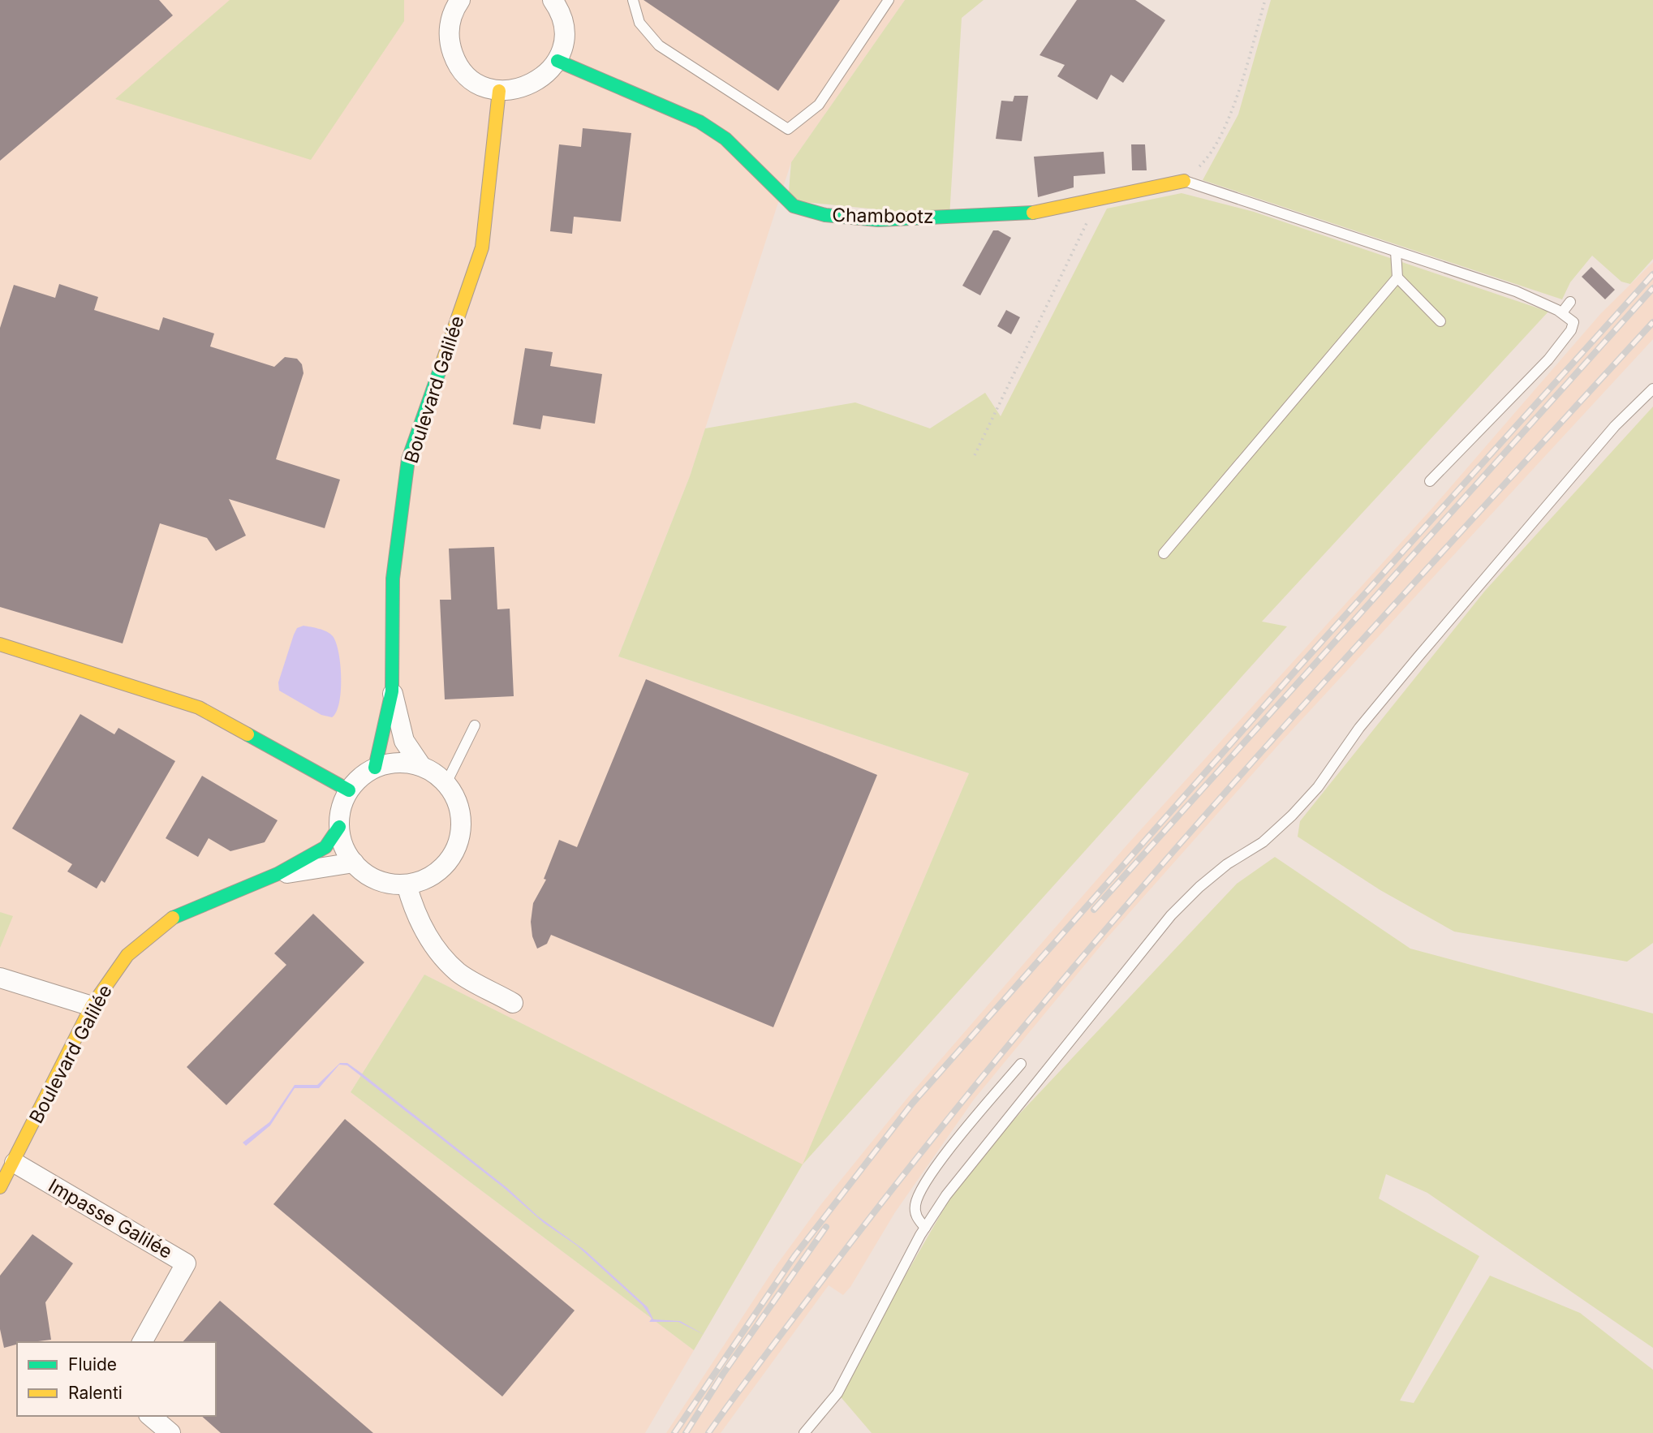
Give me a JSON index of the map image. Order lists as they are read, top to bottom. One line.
{"streets":{"street":["Chambootz","Boulevard Galilée","Impasse Galilée"]},"crossings":[["Boulevard Galilée","Impasse Galilée"]],"legend":["Fluide","Ralenti"]}
